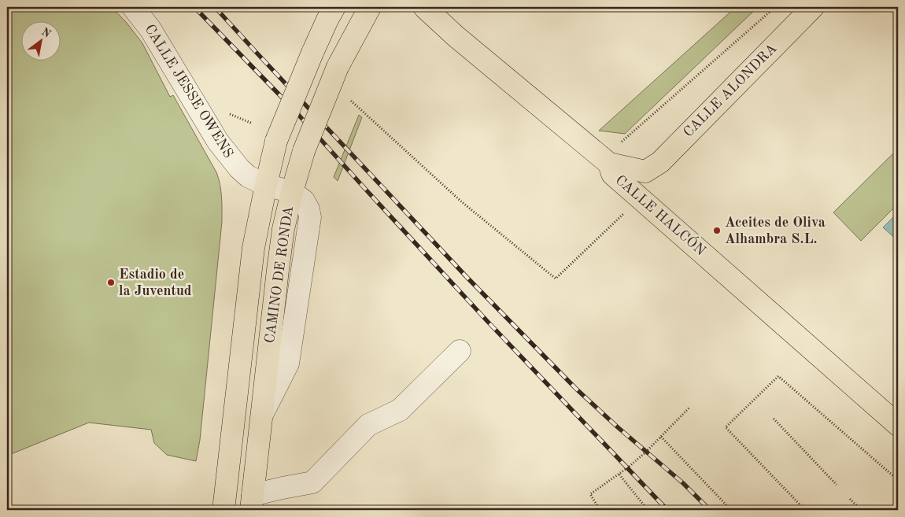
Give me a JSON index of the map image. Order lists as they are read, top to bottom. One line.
{"streets":{"main road":["CALLE ALONDRA","CALLE HALCÓN","CAMINO DE RONDA"],"street":["CALLE JESSE OWENS"]},"crossings":[["CALLE JESSE OWENS","CAMINO DE RONDA"]],"places":["Aceites de Oliva Alhambra S.L.","Estadio de la Juventud"],"north":"top right"}
